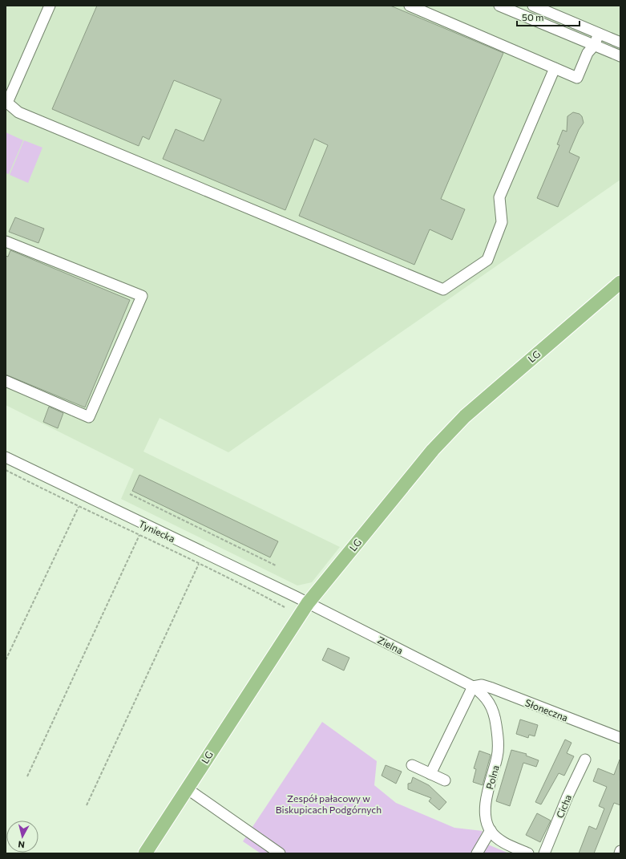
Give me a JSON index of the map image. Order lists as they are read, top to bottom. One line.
{"streets":{"main road":["LG"],"street":["Tyniecka","Zielna","Słoneczna","Polna","Cicha"]},"crossings":[["LG","Tyniecka"],["LG","Zielna"],["Tyniecka","Zielna"],["Zielna","Słoneczna"],["Zielna","Polna"],["Słoneczna","Polna"]],"parks":["Zespół pałacowy w Biskupicach Podgórnych"],"scale_bar":"50 m","north":"bottom"}
